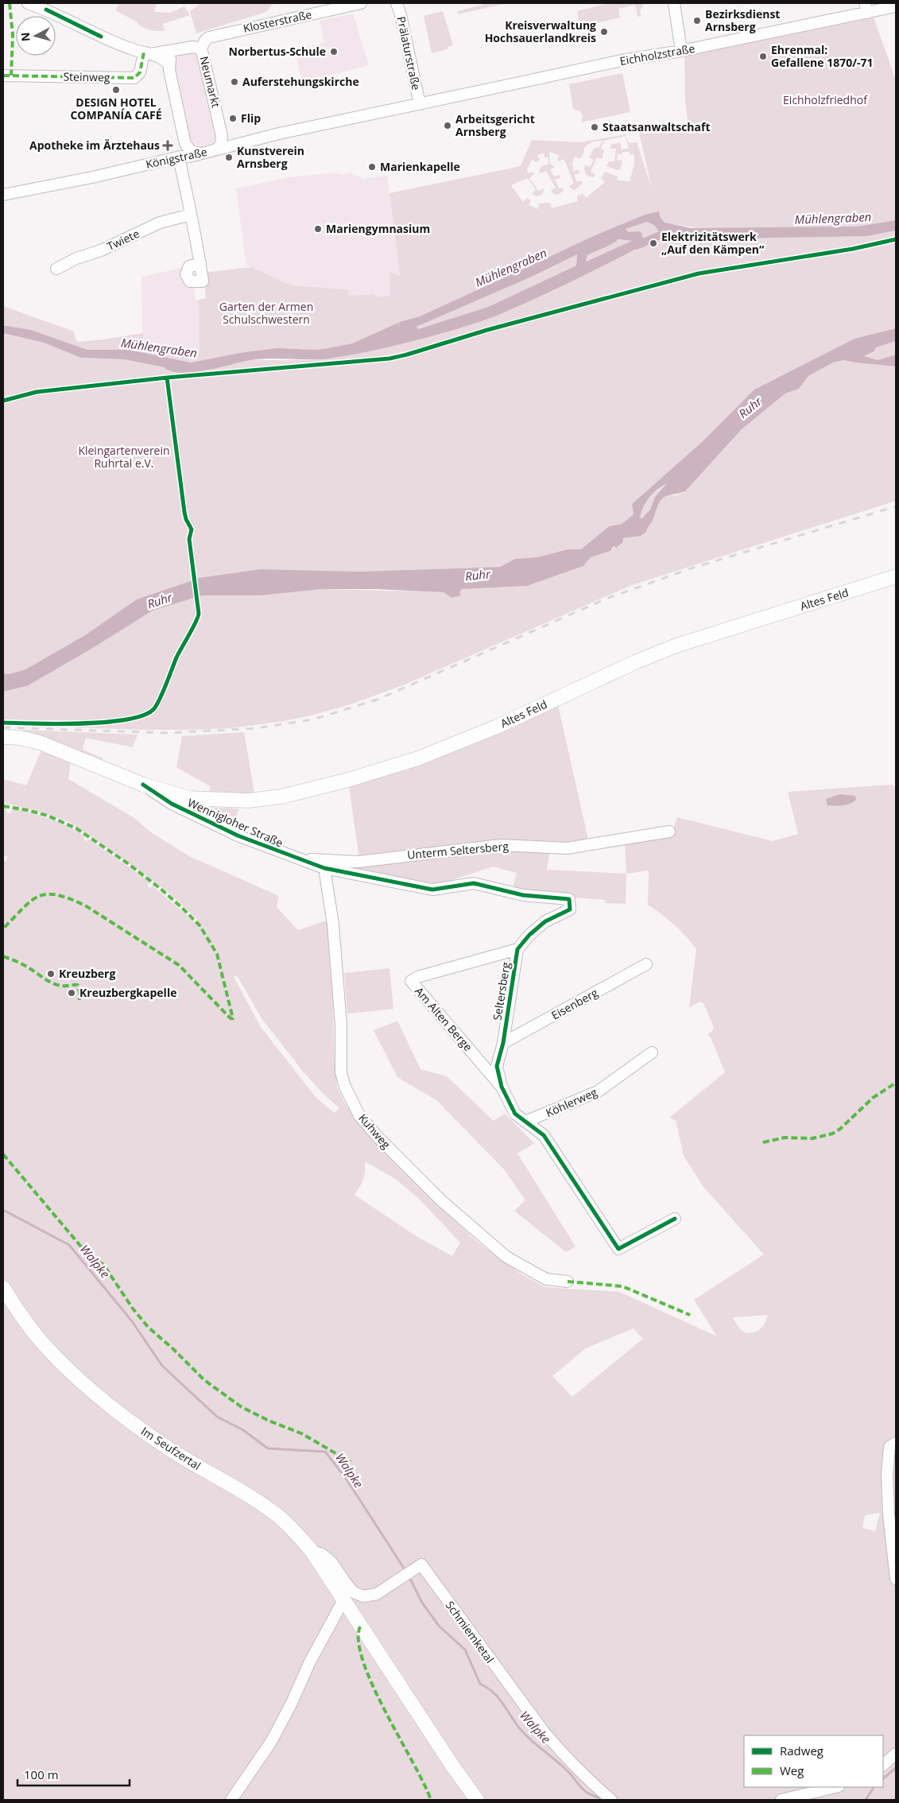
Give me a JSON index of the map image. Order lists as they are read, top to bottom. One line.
{"streets":{"main road":["Altes Feld","Im Seufzertal"],"street":["Klosterstraße","Prälaturstraße","Eichholzstraße","Steinweg","Neumarkt","Königstraße","Twiete","Wennigloher Straße","Unterm Seltersberg","Seltersberg","Eisenberg","Am Alten Berge","Köhlerweg","Kuhweg","Schmiemketal"]},"crossings":[["Klosterstraße","Neumarkt"],["Prälaturstraße","Eichholzstraße"],["Prälaturstraße","Königstraße"],["Eichholzstraße","Königstraße"],["Steinweg","Neumarkt"],["Altes Feld","Wennigloher Straße"],["Wennigloher Straße","Unterm Seltersberg"],["Wennigloher Straße","Seltersberg"],["Wennigloher Straße","Kuhweg"],["Seltersberg","Eisenberg"],["Seltersberg","Am Alten Berge"],["Seltersberg","Köhlerweg"],["Seltersberg","Kuhweg"],["Im Seufzertal","Schmiemketal"]],"water":["Mühlengraben","Ruhr","Walpke"],"parks":["Eichholzfriedhof","Garten der Armen Schulschwestern","Kleingartenverein Ruhrtal e.V."],"places":{"other":["Bezirksdienst Arnsberg","Kreisverwaltung Hochsauerlandkreis","Norbertus-Schule","Ehrenmal: Gefallene 1870/-71","Auferstehungskirche","DESIGN HOTEL COMPANÍA CAFÉ","Flip","Arbeitsgericht Arnsberg","Staatsanwaltschaft","Kunstverein Arnsberg","Marienkapelle","Mariengymnasium","Elektrizitätswerk „Auf den Kämpen“","Kreuzberg","Kreuzbergkapelle"],"health":["Apotheke im Ärztehaus"]},"legend":["Radweg","Weg"],"scale_bar":"100 m","north":"left"}
